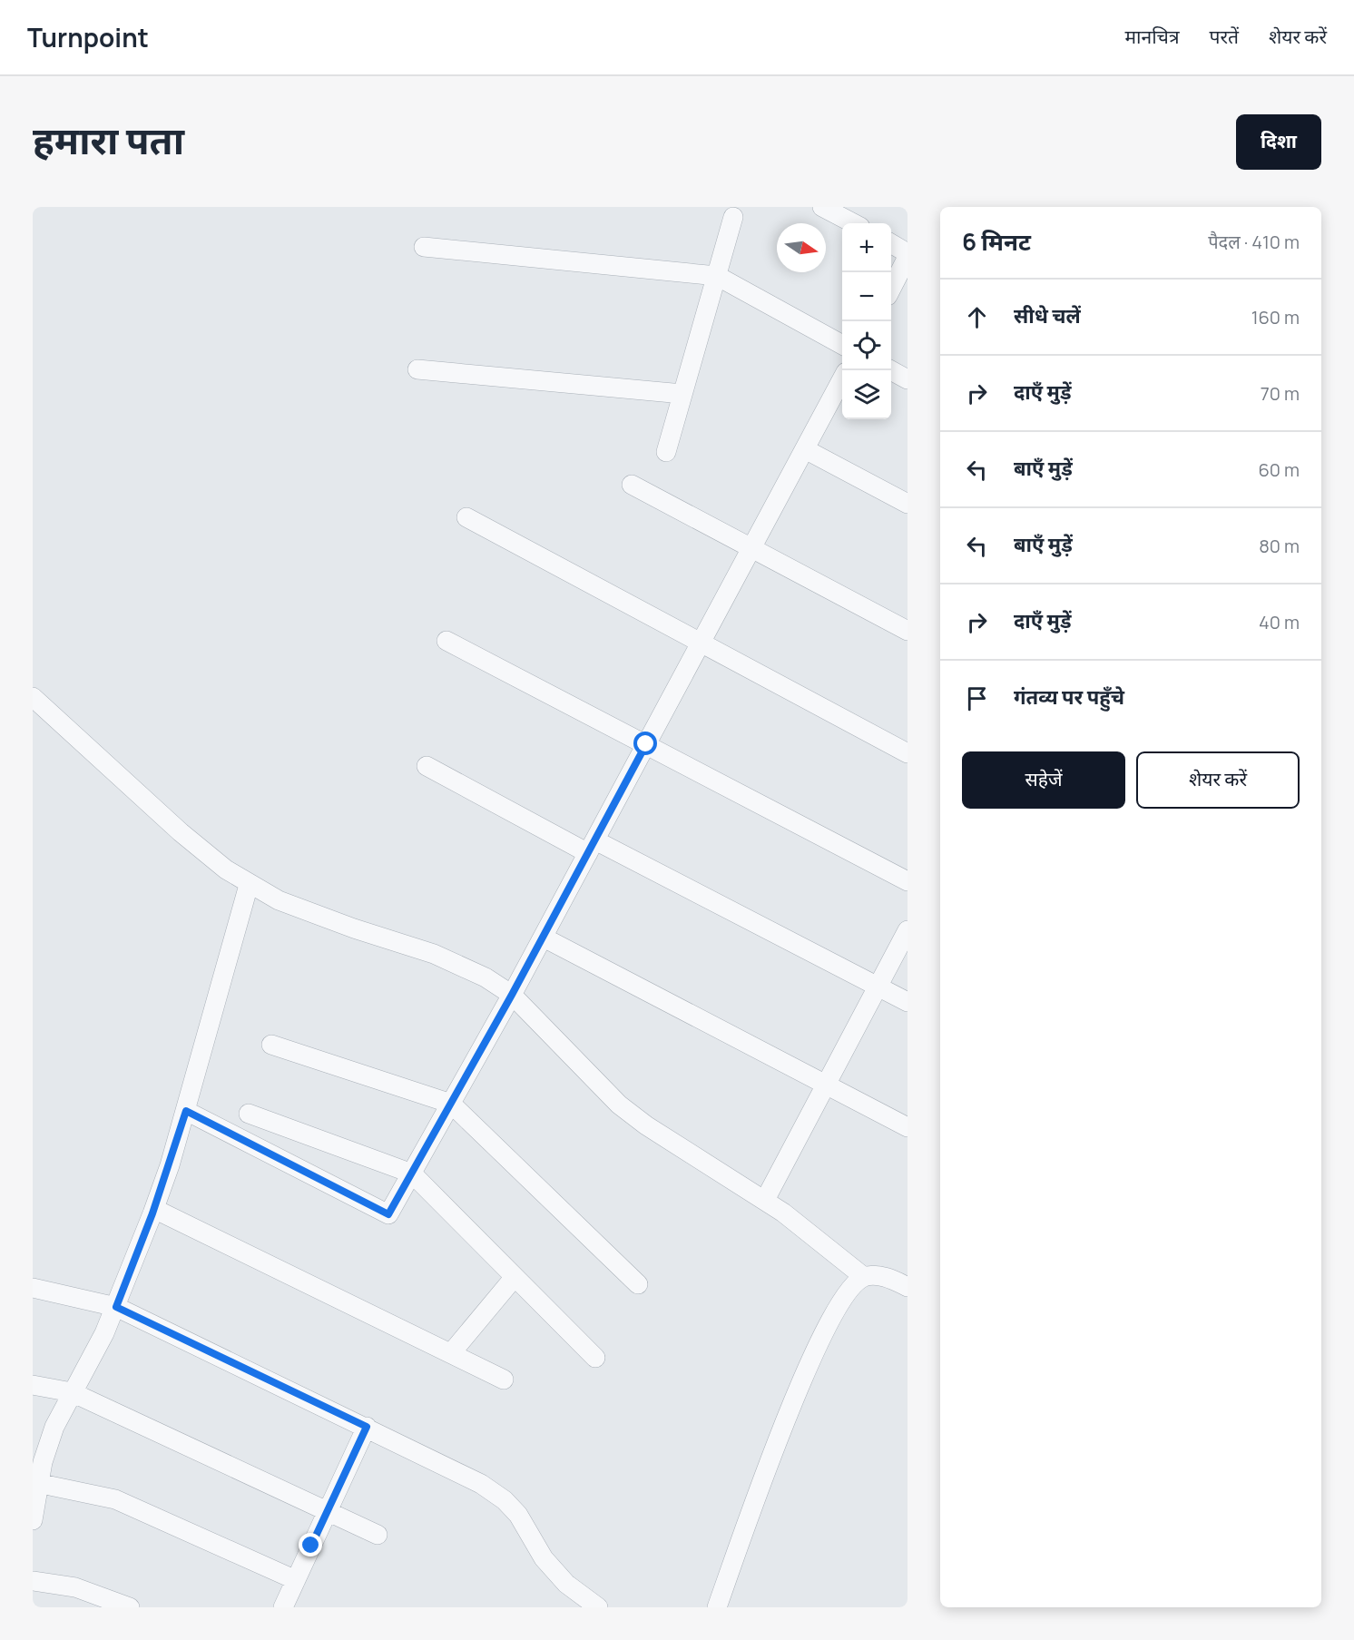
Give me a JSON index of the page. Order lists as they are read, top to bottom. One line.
{"north":"right","page":{"header":"Turnpoint","nav":["मानचित्र","परतें","शेयर करें"],"title":"हमारा पता","buttons":["दिशा",["सहेजें","शेयर करें"]],"heading":["6 मिनट","पैदल · 410 m"],"map_buttons":["+","−"],"list":[["सीधे चलें","160 m"],["दाएँ मुड़ें","70 m"],["बाएँ मुड़ें","60 m"],["बाएँ मुड़ें","80 m"],["दाएँ मुड़ें","40 m"],"गंतव्य पर पहुँचे"]}}
